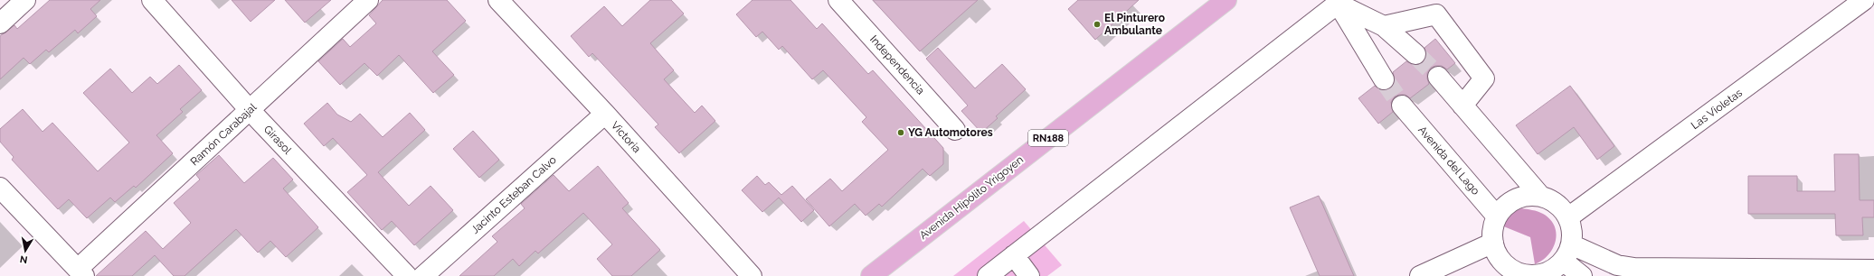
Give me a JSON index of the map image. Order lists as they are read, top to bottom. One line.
{"streets":{"main road":["RN188","Avenida Hipólito Yrigoyen"],"street":["Independencia","Las Violetas","Ramón Carabajal","Victoria","Girasol","Avenida del Lago","Jacinto Esteban Calvo"]},"crossings":[["Las Violetas","Avenida del Lago"],["Ramón Carabajal","Girasol"],["Victoria","Jacinto Esteban Calvo"]],"places":["El Pinturero Ambulante","YG Automotores"],"north":"bottom"}
